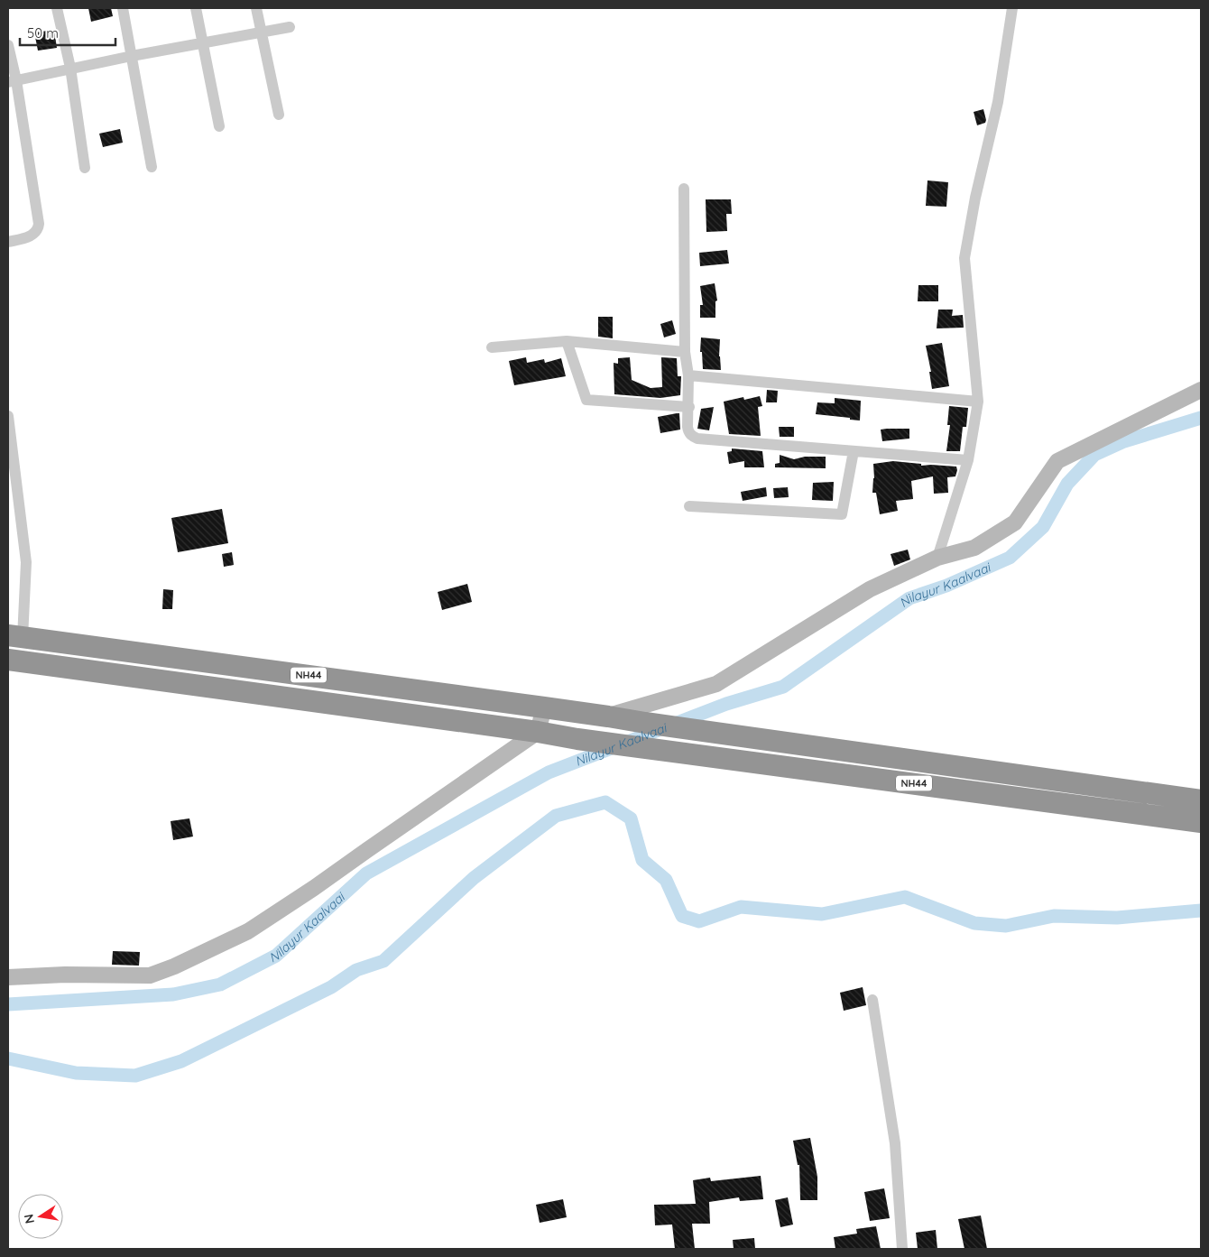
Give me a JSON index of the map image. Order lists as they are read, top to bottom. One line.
{"streets":{"highway":["NH44"]},"water":["Nilayur Kaalvaai"],"scale_bar":"50 m","north":"left"}
